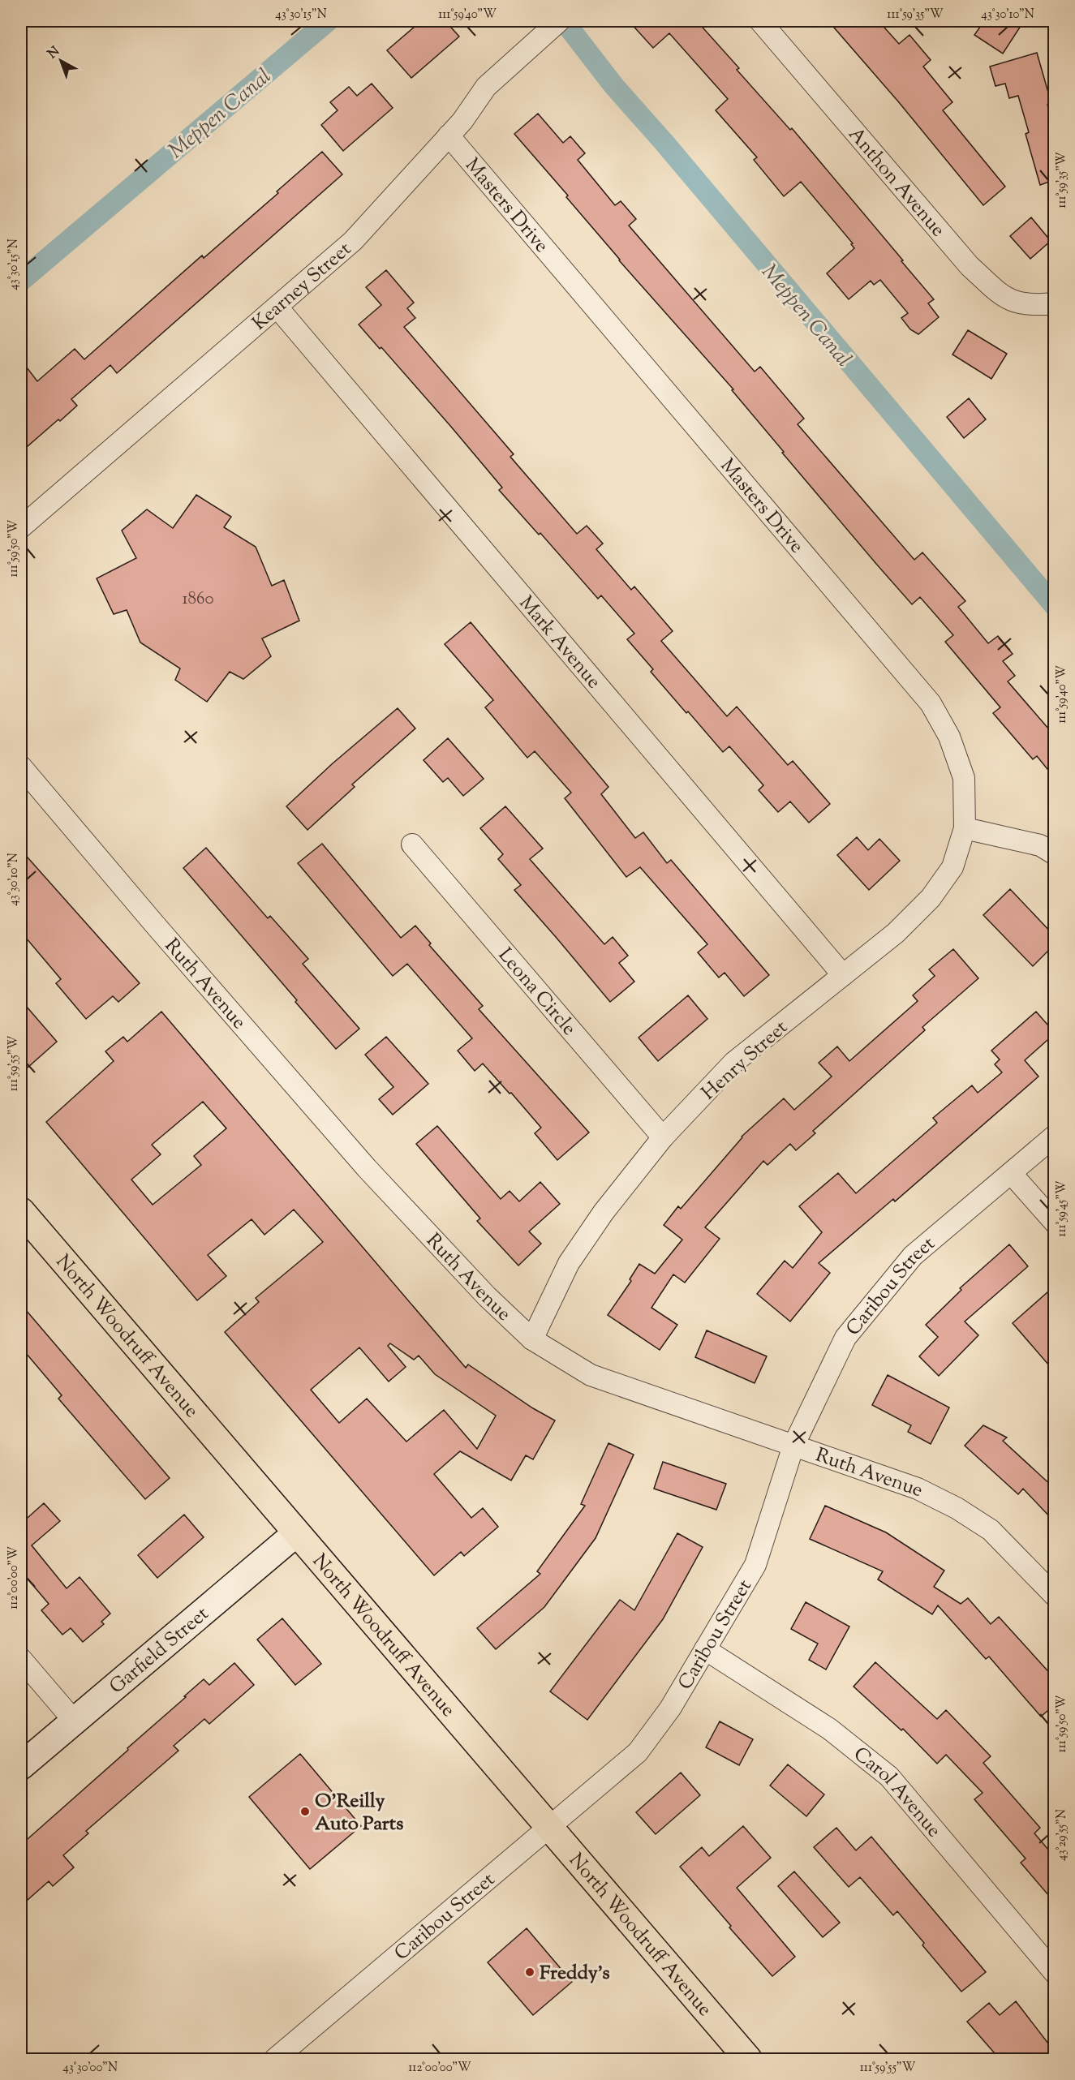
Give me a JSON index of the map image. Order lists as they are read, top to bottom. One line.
{"streets":{"main road":["North Woodruff Avenue"],"street":["Anthon Avenue","Masters Drive","Kearney Street","Mark Avenue","Ruth Avenue","Leona Circle","Henry Street","Caribou Street","Garfield Street","Carol Avenue"]},"crossings":[["Masters Drive","Kearney Street"],["Masters Drive","Henry Street"],["Kearney Street","Mark Avenue"],["Mark Avenue","Henry Street"],["Ruth Avenue","Henry Street"],["Ruth Avenue","Caribou Street"],["Leona Circle","Henry Street"],["Caribou Street","North Woodruff Avenue"],["Caribou Street","Carol Avenue"],["North Woodruff Avenue","Garfield Street"]],"water":["Meppen Canal"],"places":["O'Reilly Auto Parts","Freddy's"],"house_numbers":["1860"],"north":"top left","coordinates":["43°30'15\"N","111°59'40\"W","111°59'35\"W","43°30'10\"N","111°59'50\"W","111°59'55\"W","111°59'45\"W","112°00'00\"W","43°29'55\"N","43°30'00\"N"]}
